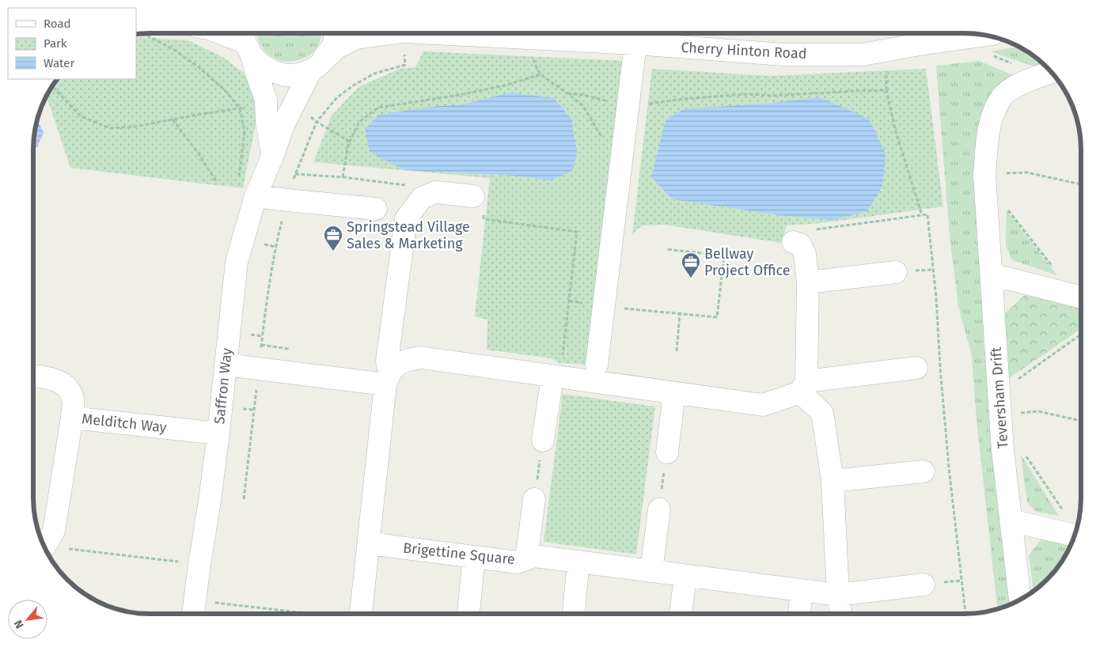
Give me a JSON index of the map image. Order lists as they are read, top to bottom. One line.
{"streets":{"street":["Cherry Hinton Road","Saffron Way","Teversham Drift","Melditch Way","Brigettine Square"]},"crossings":[["Saffron Way","Melditch Way"]],"places":{"office":["Springstead Village Sales & Marketing","Bellway Project Office"]},"legend":["Road","Park","Water"],"north":"bottom left"}
